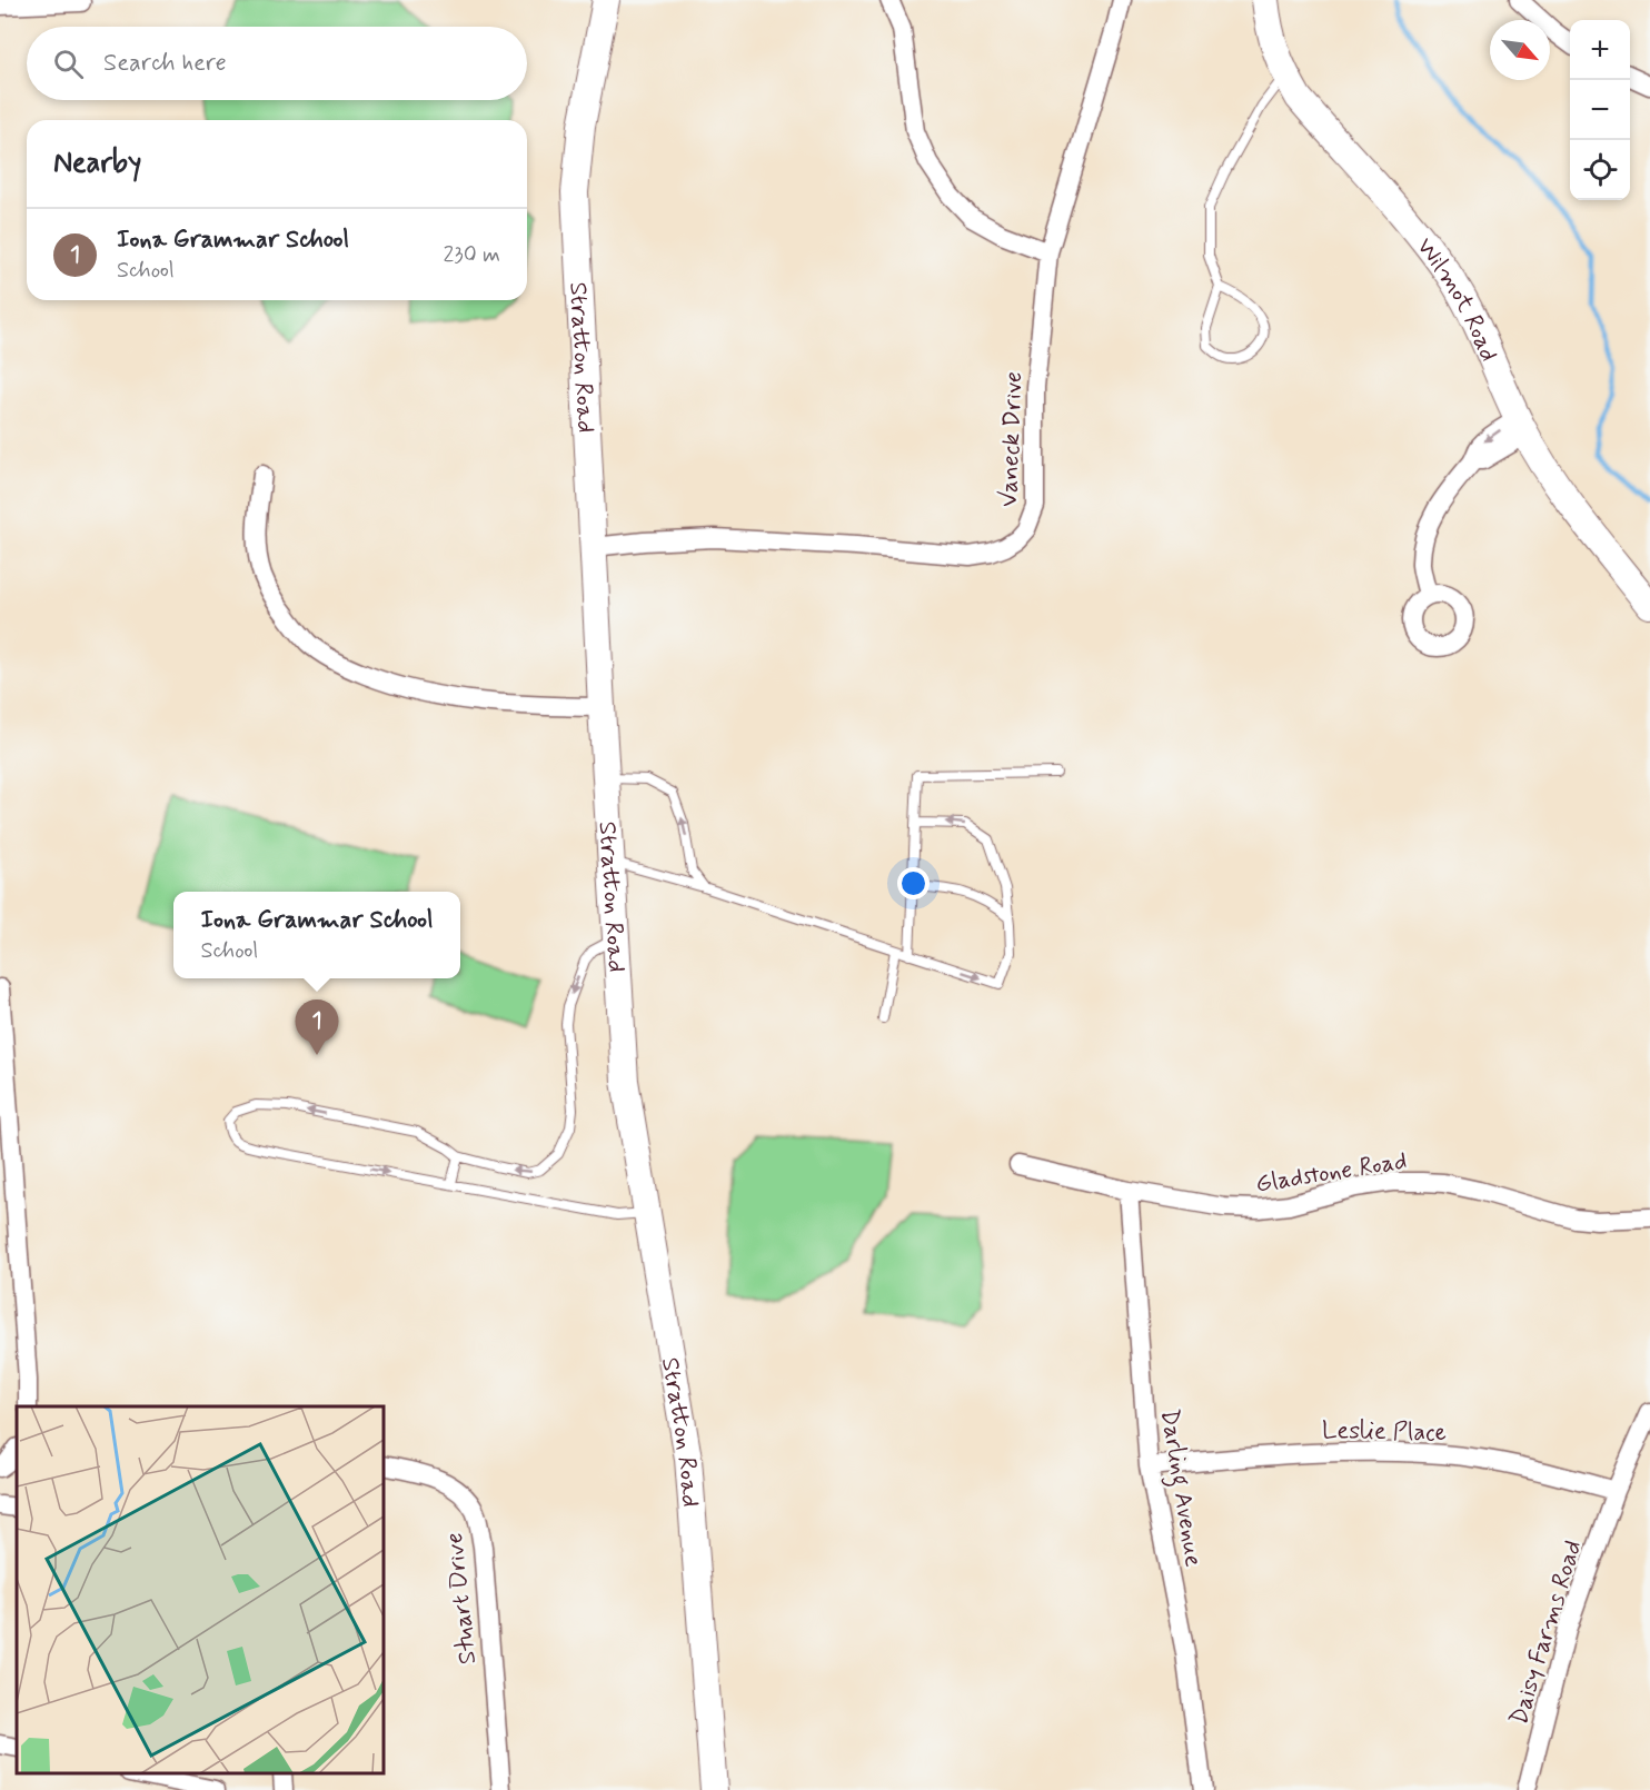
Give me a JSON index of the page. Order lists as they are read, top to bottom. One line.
{"streets":{"street":["Wilmot Road","Stratton Road","Vaneck Drive","Gladstone Road","Leslie Place","Darling Avenue","Stuart Drive","Daisy Farms Road"]},"crossings":[["Stratton Road","Vaneck Drive"],["Gladstone Road","Darling Avenue"],["Leslie Place","Darling Avenue"],["Leslie Place","Daisy Farms Road"]],"north":"bottom right","page":{"map_buttons":["+","−"],"search":"Search here","heading":"Nearby","list":[{"mark":"1","name":"Iona Grammar School","note":"School","value":"230 m"}],"popup":["Iona Grammar School","School"],"pins":"1"}}
